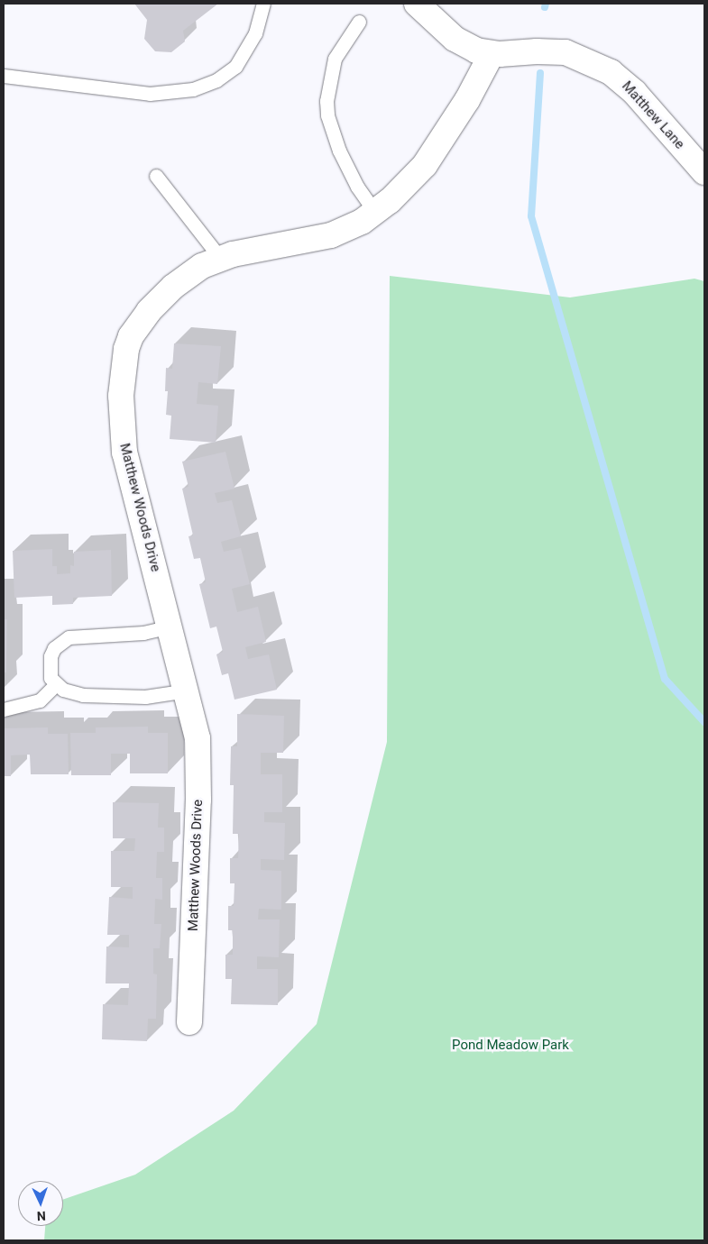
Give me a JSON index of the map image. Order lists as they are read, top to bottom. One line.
{"streets":{"street":["Matthew Lane","Matthew Woods Drive"]},"crossings":[["Matthew Lane","Matthew Woods Drive"]],"parks":["Pond Meadow Park"],"north":"bottom"}
